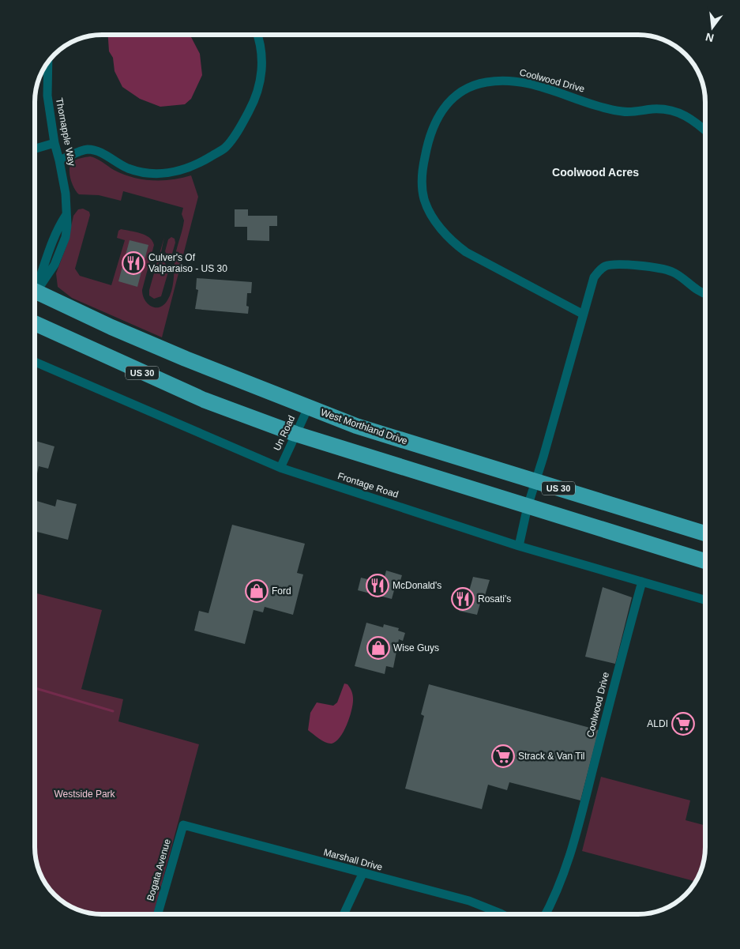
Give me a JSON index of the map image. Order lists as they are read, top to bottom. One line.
{"streets":{"highway":["US 30","West Morthland Drive"],"street":["Coolwood Drive","Thornapple Way","Un Road","Frontage Road","Marshall Drive","Bogata Avenue"]},"crossings":[["Coolwood Drive","Frontage Road"],["US 30","Un Road"],["West Morthland Drive","Un Road"],["Un Road","Frontage Road"],["Marshall Drive","Bogata Avenue"]],"districts":["Coolwood Acres"],"parks":["Westside Park"],"places":{"restaurant":["Culver's Of Valparaiso - US 30","McDonald's","Rosati's"],"shop":["Ford","Wise Guys"],"supermarket":["ALDI","Strack & Van Til"]},"north":"bottom"}
